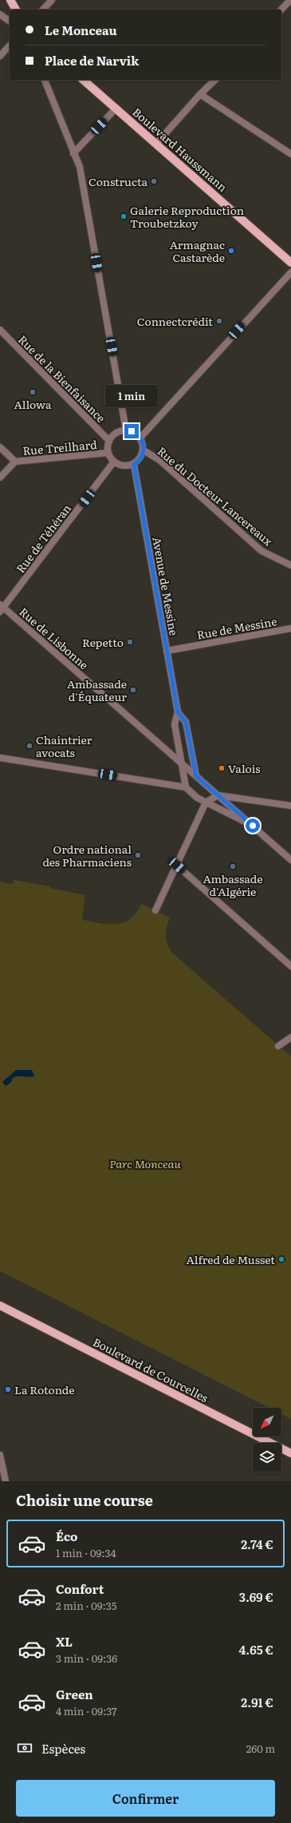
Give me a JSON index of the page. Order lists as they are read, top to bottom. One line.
{"streets":{"main road":["Boulevard Haussmann","Boulevard de Courcelles"],"street":["Rue de la Bienfaisance","Rue Treilhard","Rue du Docteur Lancereaux","Rue de Téhéran","Avenue de Messine","Rue de Messine","Rue de Lisbonne"]},"crossings":[["Rue de la Bienfaisance","Rue Treilhard"],["Rue de la Bienfaisance","Rue du Docteur Lancereaux"],["Rue de la Bienfaisance","Rue de Téhéran"],["Rue de la Bienfaisance","Avenue de Messine"],["Rue Treilhard","Rue du Docteur Lancereaux"],["Rue Treilhard","Rue de Téhéran"],["Rue Treilhard","Avenue de Messine"],["Rue du Docteur Lancereaux","Rue de Téhéran"],["Rue du Docteur Lancereaux","Avenue de Messine"],["Rue de Téhéran","Avenue de Messine"],["Rue de Téhéran","Rue de Lisbonne"],["Avenue de Messine","Rue de Messine"],["Avenue de Messine","Rue de Lisbonne"]],"parks":["Parc Monceau"],"places":["Constructa","Galerie Reproduction Troubetzkoy","Armagnac Castarède","Connectcrédit","Allowa","Repetto","Ambassade d'Équateur","Chaintrier avocats","Valois","Ordre national des Pharmaciens","Ambassade d'Algérie","Alfred de Musset","La Rotonde"],"north":"bottom left","page":{"banner":["Le Monceau","Place de Narvik"],"bubble":"1 min","heading":"Choisir une course","list":[{"name":"Éco","note":"1 min · 09:34","value":"2.74 €"},{"name":"Confort","note":"2 min · 09:35","value":"3.69 €"},{"name":"XL","note":"3 min · 09:36","value":"4.65 €"},{"name":"Green","note":"4 min · 09:37","value":"2.91 €"}],"pay":["Espèces","260 m"],"buttons":"Confirmer"}}
